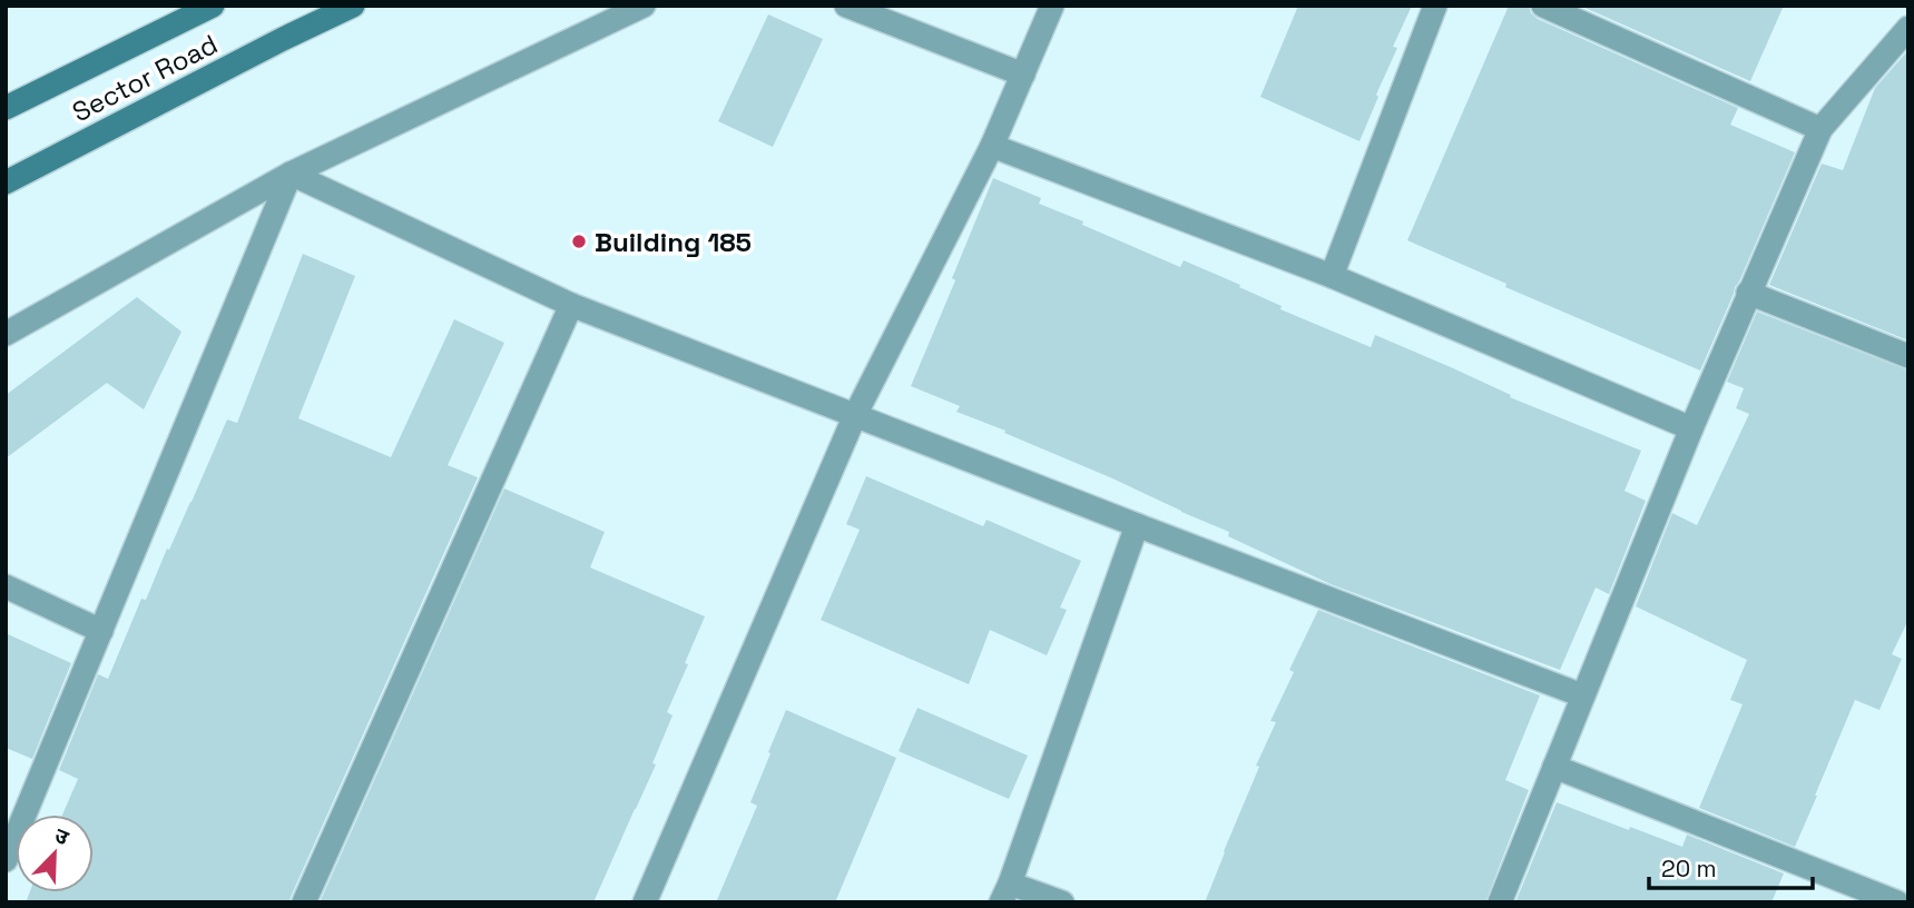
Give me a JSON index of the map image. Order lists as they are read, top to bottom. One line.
{"streets":{"main road":["Sector Road"]},"places":["Building 185"],"scale_bar":"20 m","north":"top right"}
